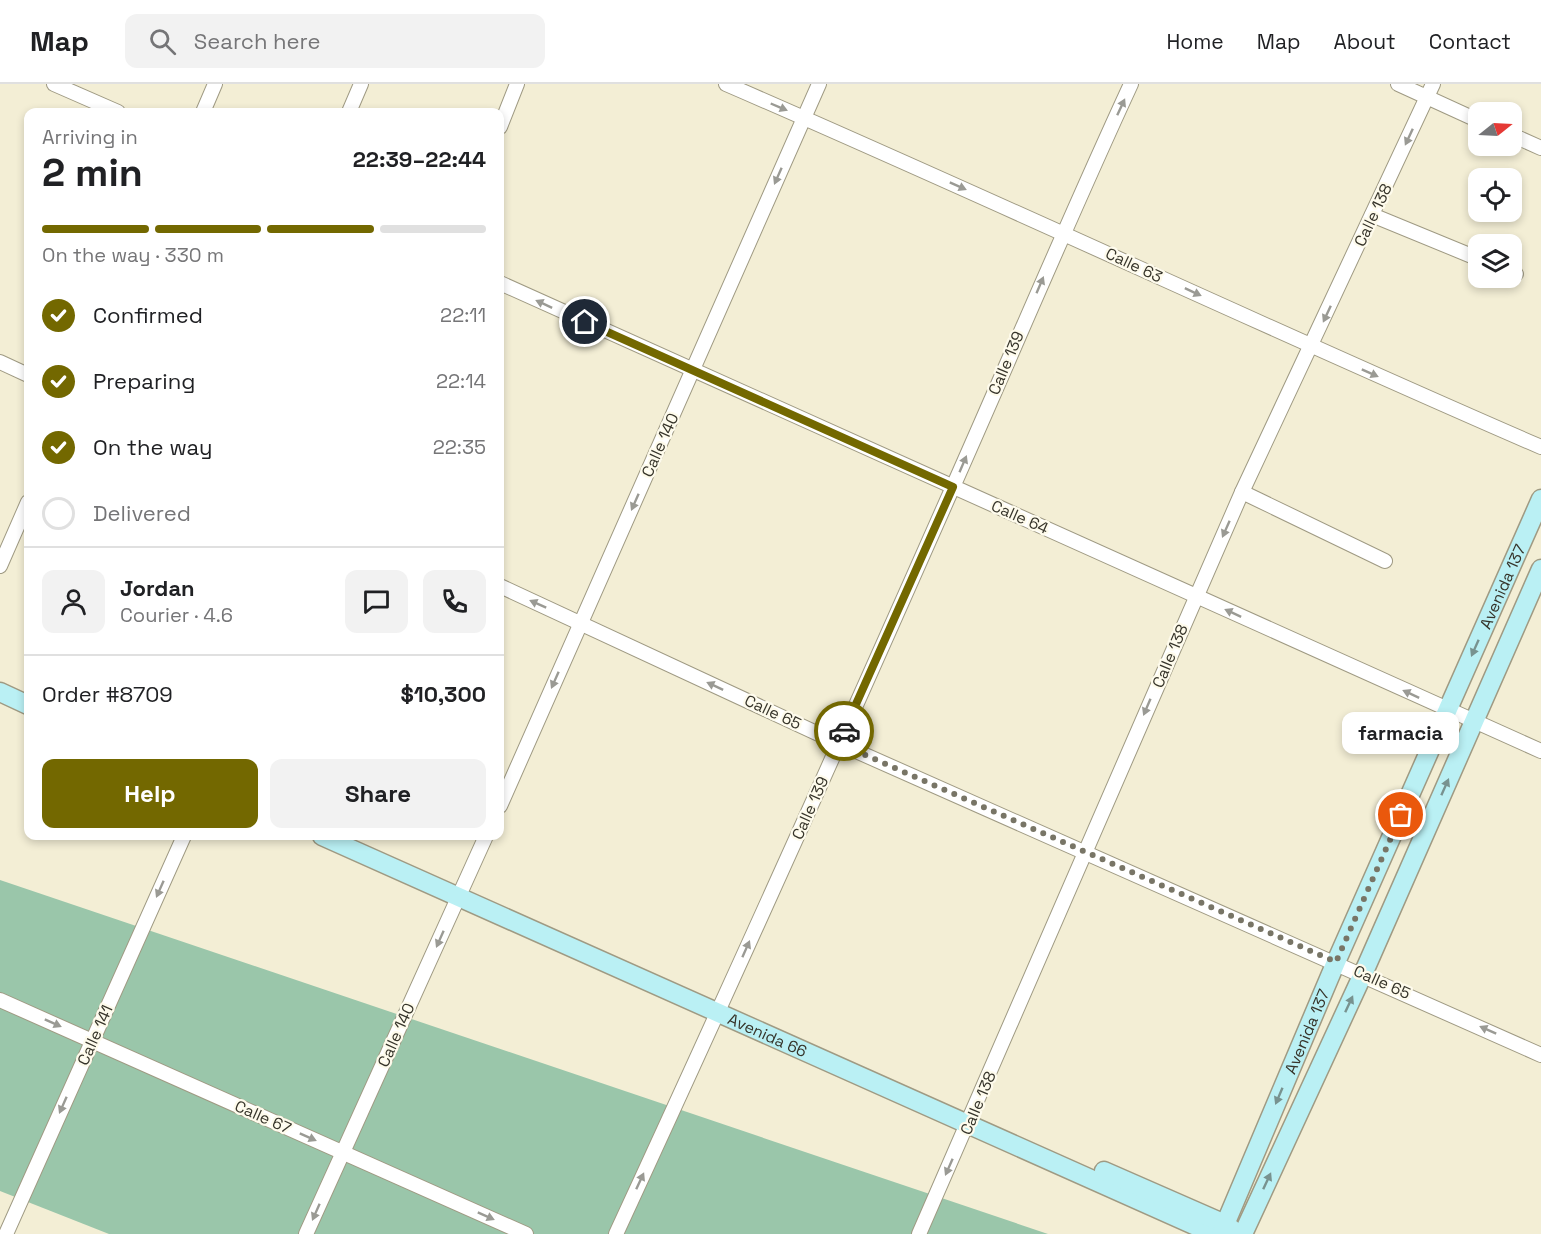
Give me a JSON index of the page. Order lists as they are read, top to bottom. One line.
{"streets":{"main road":["Avenida 137","Avenida 66"],"street":["Calle 138","Calle 63","Calle 139","Calle 140","Calle 64","Calle 65","Calle 141","Calle 67"]},"crossings":[["Calle 138","Calle 63"],["Calle 138","Calle 64"],["Calle 138","Calle 65"],["Calle 138","Avenida 66"],["Calle 63","Calle 139"],["Calle 63","Calle 140"],["Calle 139","Calle 64"],["Calle 139","Calle 65"],["Calle 139","Avenida 66"],["Calle 140","Calle 64"],["Calle 140","Calle 65"],["Calle 140","Avenida 66"],["Calle 140","Calle 67"],["Calle 64","Avenida 137"],["Avenida 137","Calle 65"],["Avenida 137","Avenida 66"],["Calle 141","Calle 67"]],"one_way":["Calle 138","Calle 63","Calle 139","Calle 140","Calle 65","Calle 141","Calle 67"],"places":["farmacia"],"north":"right","page":{"header":"Map","search":"Search here","nav":["Home","Map","About","Contact"],"heading":["2 min","Arriving in","22:39–22:44"],"panel":["Jordan","Courier · 4.6","Order #8709","$10,300"],"bar":"On the way · 330 m","list":[["Confirmed","22:11"],["Preparing","22:14"],["On the way","22:35"],"Delivered"],"bubble":"farmacia","buttons":["Help","Share"]}}
